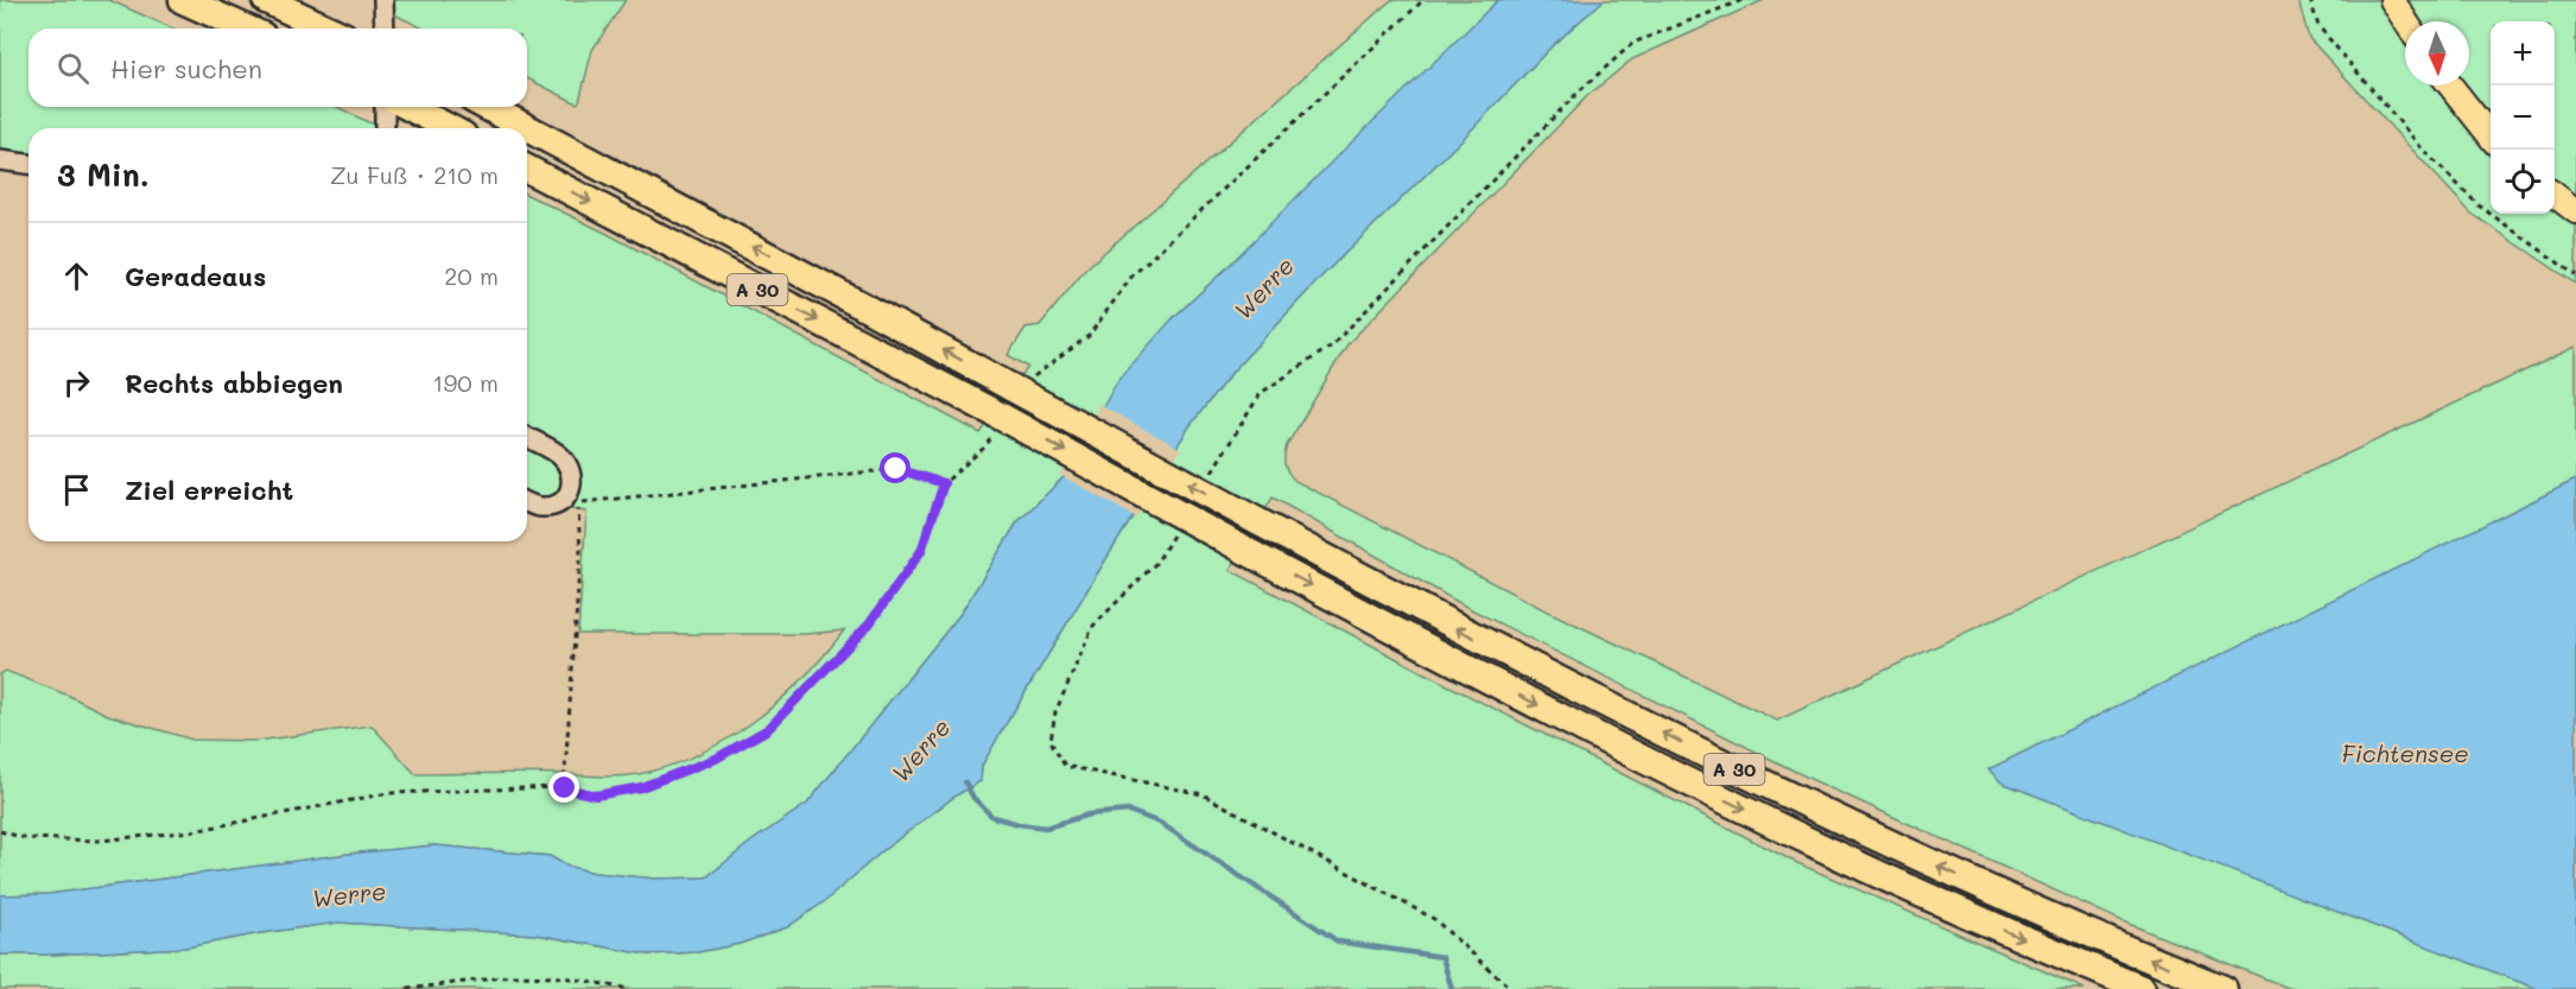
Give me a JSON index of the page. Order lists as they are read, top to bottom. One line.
{"streets":{"highway":["A 30"]},"water":["Werre","Fichtensee"],"north":"bottom","page":{"map_buttons":["+","−"],"search":"Hier suchen","heading":["3 Min.","Zu Fuß · 210 m"],"list":[["Geradeaus","20 m"],["Rechts abbiegen","190 m"],"Ziel erreicht"]}}
